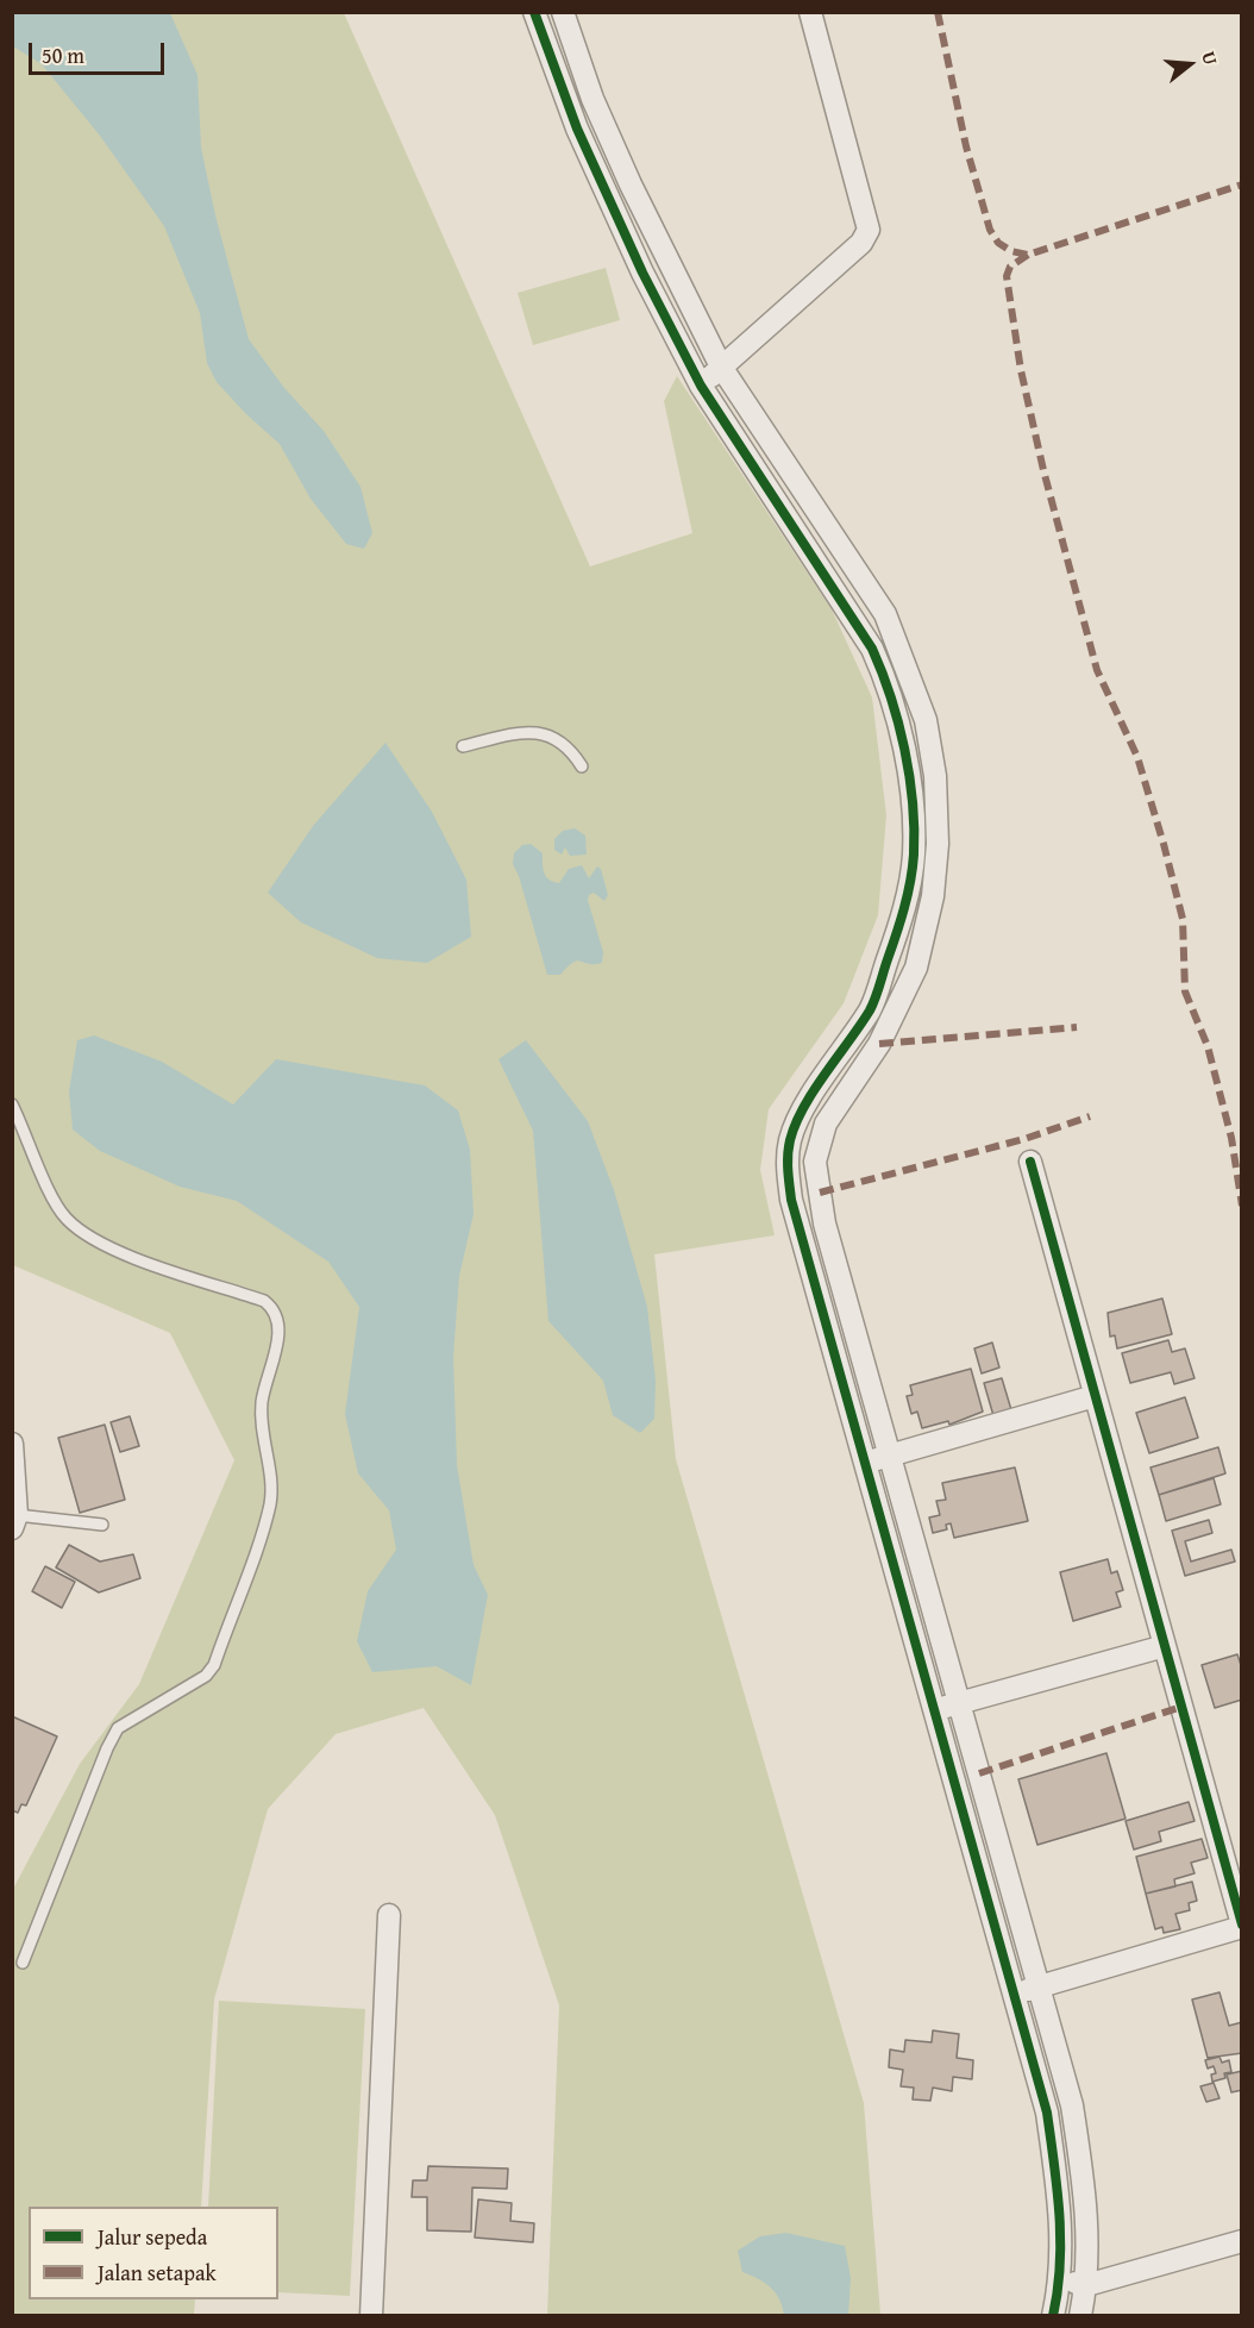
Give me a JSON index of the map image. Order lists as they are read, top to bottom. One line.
{"legend":["Jalur sepeda","Jalan setapak"],"scale_bar":"50 m","north":"right"}
